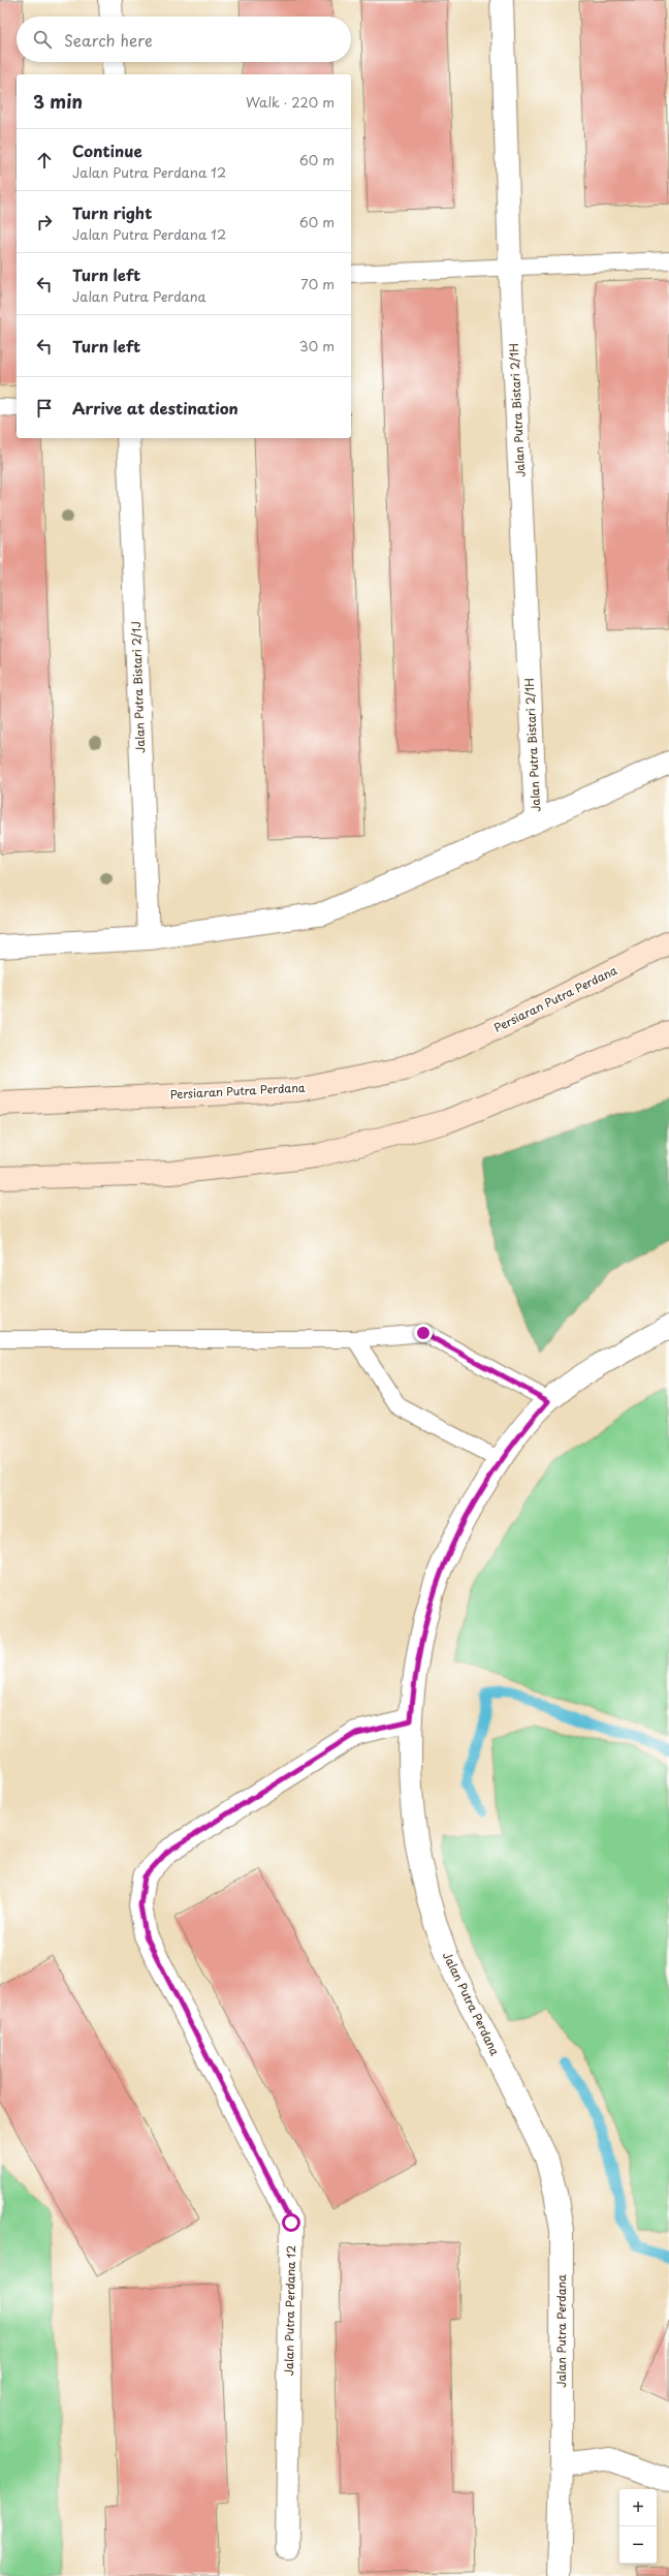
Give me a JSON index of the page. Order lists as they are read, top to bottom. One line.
{"streets":{"main road":["Persiaran Putra Perdana"],"street":["Jalan Putra Bistari 2/1H","Jalan Putra Bistari 2/1J","Jalan Putra Perdana","Jalan Putra Perdana 12"]},"crossings":[["Jalan Putra Perdana","Jalan Putra Perdana 12"]],"page":{"search":"Search here","heading":["3 min","Walk · 220 m"],"list":[["Continue","Jalan Putra Perdana 12","60 m"],["Turn right","Jalan Putra Perdana 12","60 m"],["Turn left","Jalan Putra Perdana","70 m"],["Turn left","30 m"],"Arrive at destination"],"map_buttons":["+","−"]}}
